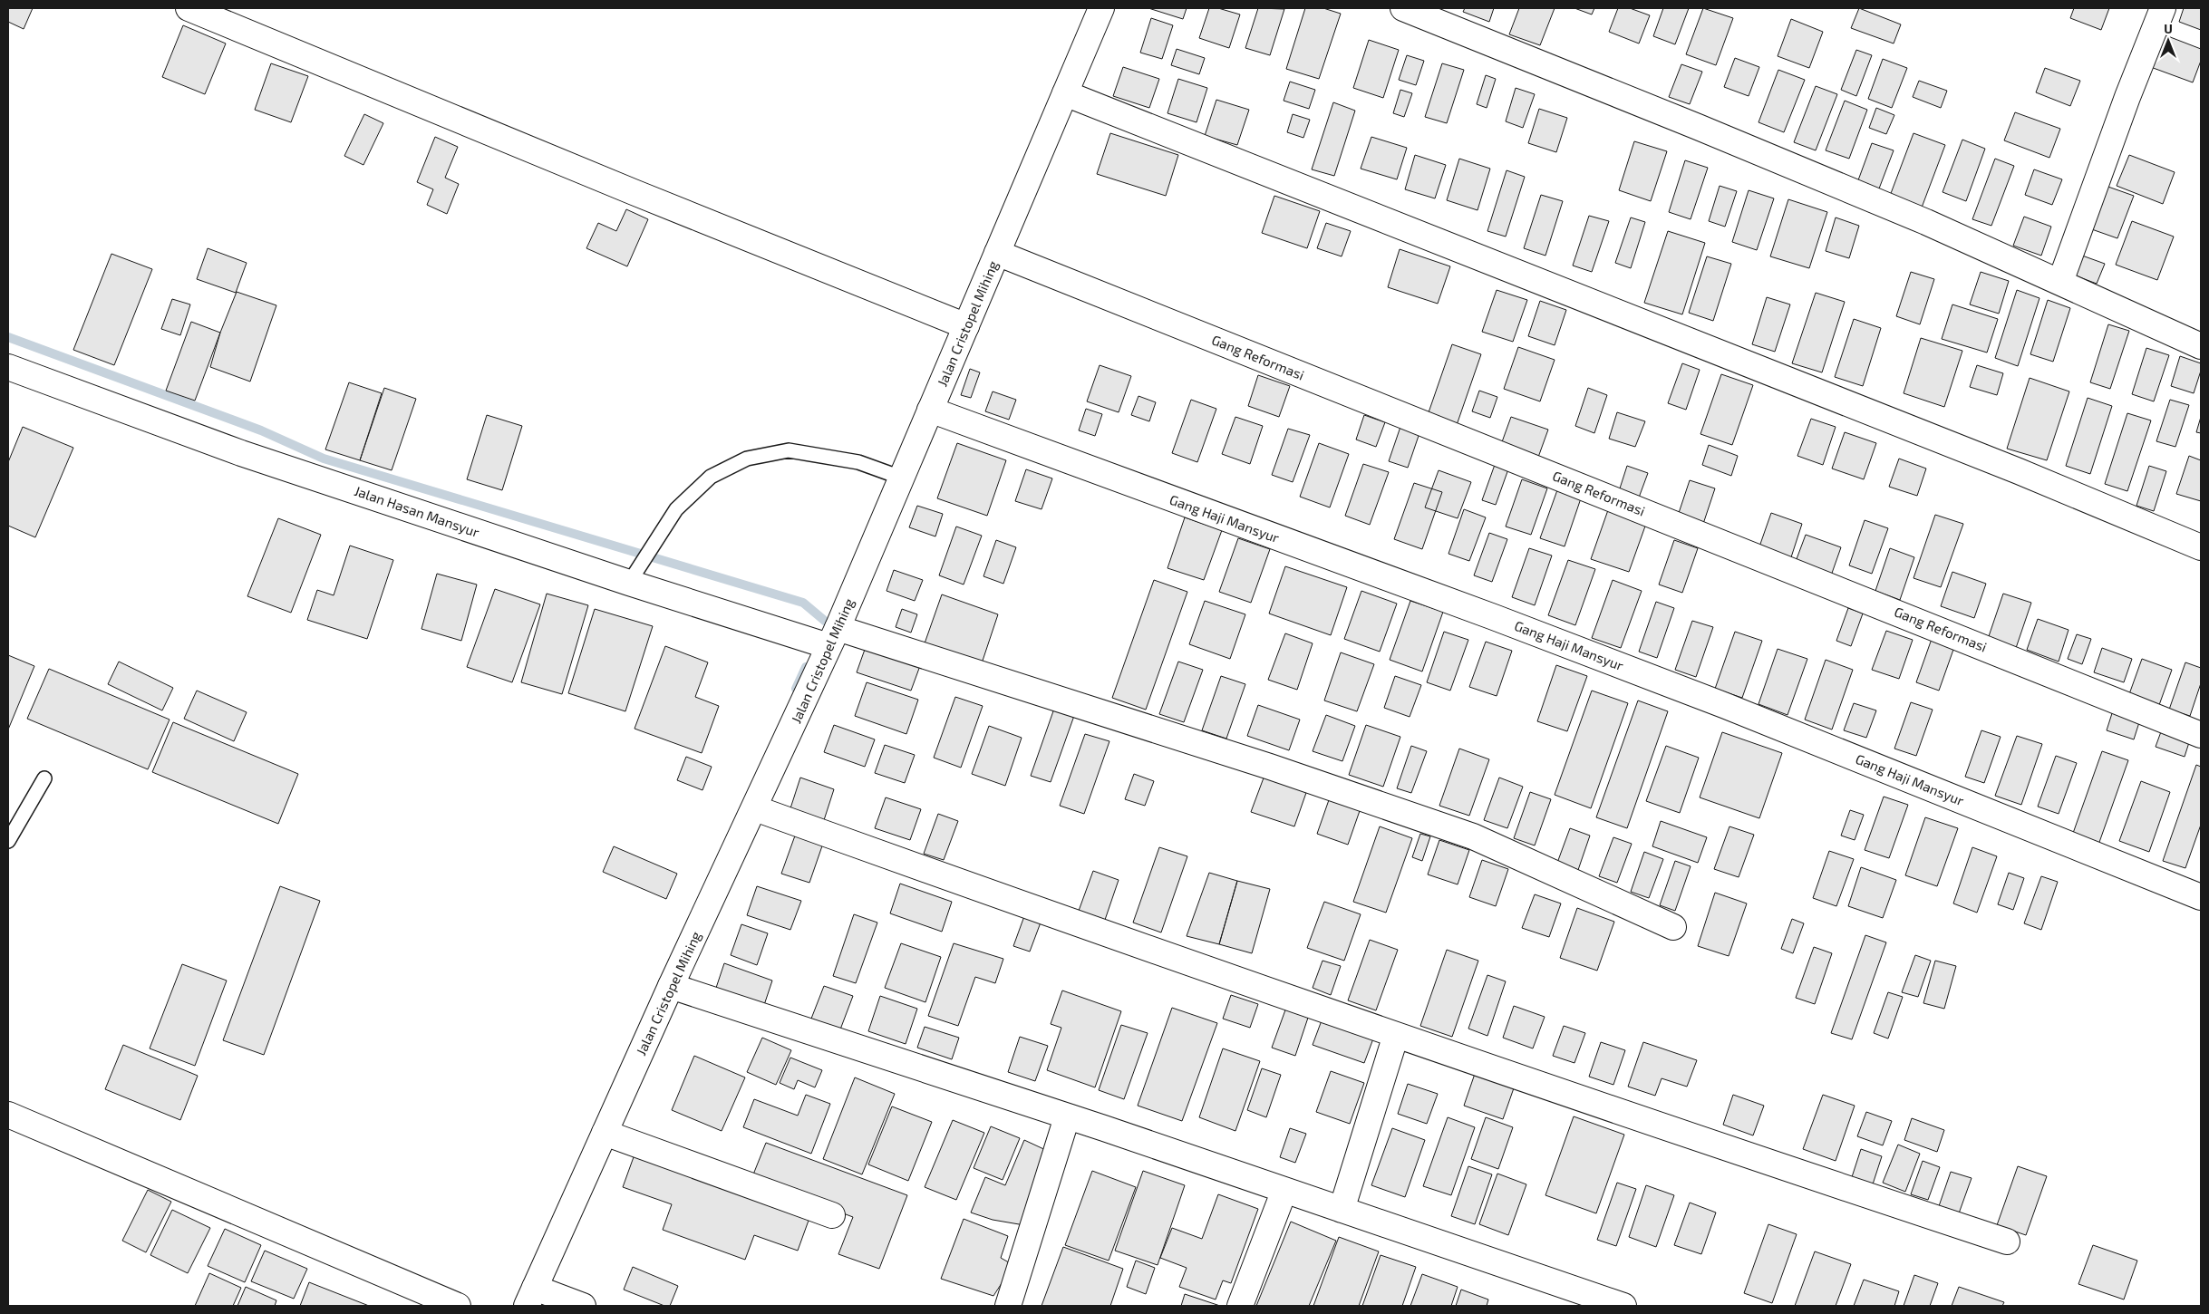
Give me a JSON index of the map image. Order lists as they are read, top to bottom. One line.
{"streets":{"street":["Jalan Cristopel Mihing","Gang Reformasi","Jalan Hasan Mansyur","Gang Haji Mansyur"]},"crossings":[["Jalan Cristopel Mihing","Gang Reformasi"],["Jalan Cristopel Mihing","Jalan Hasan Mansyur"],["Jalan Cristopel Mihing","Gang Haji Mansyur"]],"north":"top"}
